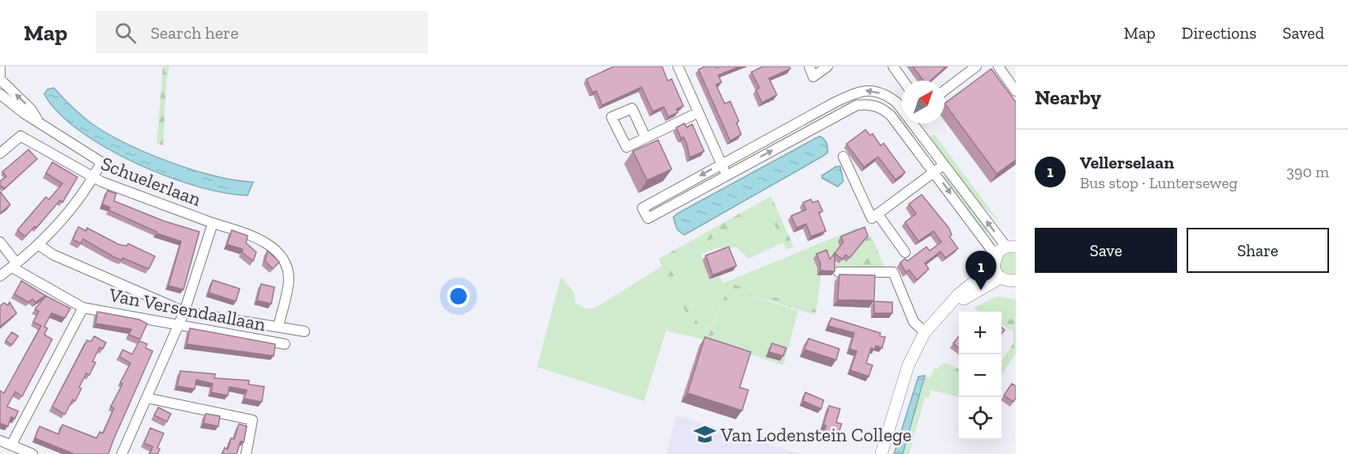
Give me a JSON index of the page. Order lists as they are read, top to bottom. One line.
{"streets":{"street":["Schuelerlaan","Van Versendaallaan"]},"crossings":[["Schuelerlaan","Van Versendaallaan"]],"places":{"school or university":["Van Lodenstein College"]},"north":"top right","page":{"header":"Map","search":"Search here","nav":["Map","Directions","Saved"],"heading":"Nearby","list":[{"mark":"1","name":"Vellerselaan","note":"Bus stop · Lunterseweg","value":"390 m"}],"buttons":["Save","Share"],"pins":"1","map_buttons":["+","−"]}}
